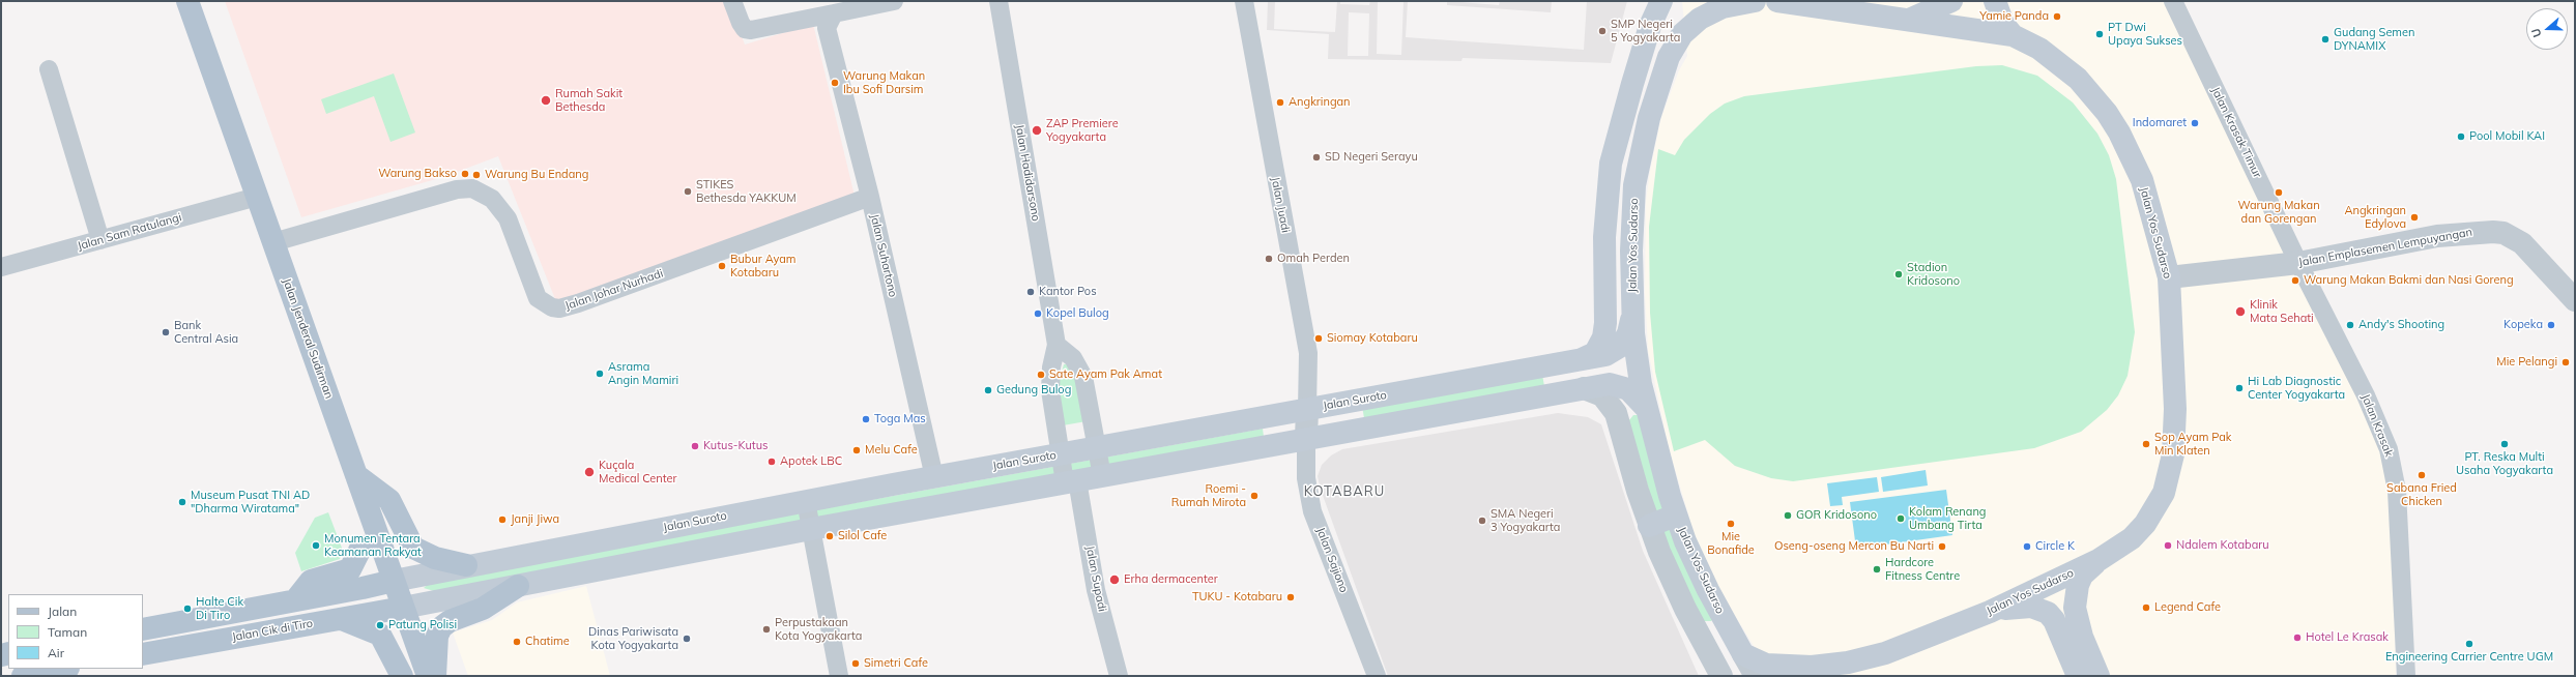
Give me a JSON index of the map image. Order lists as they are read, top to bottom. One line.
{"streets":{"main road":["Jalan Yos Sudarso","Jalan Jenderal Sudirman","Jalan Suroto","Jalan Cik di Tiro"],"street":["Jalan Krasak Timur","Jalan Hadidarsono","Jalan Juadi","Jalan Sam Ratulangi","Jalan Emplasemen Lempuyangan","Jalan Suhartono","Jalan Johar Nurhadi","Jalan Krasak","Jalan Sajiono","Jalan Supadi"]},"crossings":[["Jalan Krasak Timur","Jalan Emplasemen Lempuyangan"],["Jalan Krasak Timur","Jalan Krasak"],["Jalan Hadidarsono","Jalan Suroto"],["Jalan Hadidarsono","Jalan Supadi"],["Jalan Juadi","Jalan Suroto"],["Jalan Sam Ratulangi","Jalan Jenderal Sudirman"],["Jalan Yos Sudarso","Jalan Emplasemen Lempuyangan"],["Jalan Yos Sudarso","Jalan Suroto"],["Jalan Emplasemen Lempuyangan","Jalan Krasak"],["Jalan Suhartono","Jalan Johar Nurhadi"],["Jalan Suhartono","Jalan Suroto"],["Jalan Johar Nurhadi","Jalan Jenderal Sudirman"],["Jalan Jenderal Sudirman","Jalan Suroto"],["Jalan Jenderal Sudirman","Jalan Cik di Tiro"],["Jalan Suroto","Jalan Supadi"]],"districts":["KOTABARU"],"places":["Yamie Panda","SMP Negeri 5 Yogyakarta","PT Dwi Upaya Sukses","Gudang Semen DYNAMIX","Warung Makan Ibu Sofi Darsim","Rumah Sakit Bethesda","Angkringan","Indomaret","ZAP Premiere Yogyakarta","Pool Mobil KAI","SD Negeri Serayu","Warung Bakso","Warung Bu Endang","STIKES Bethesda YAKKUM","Warung Makan dan Gorengan","Angkringan Edylova","Omah Perden","Bubur Ayam Kotabaru","Stadion Kridosono","Warung Makan Bakmi dan Nasi Goreng","Kantor Pos","Klinik Mata Sehati","Kopel Bulog","Andy's Shooting","Kopeka","Bank Central Asia","Siomay Kotabaru","Mie Pelangi","Asrama Angin Mamiri","Sate Ayam Pak Amat","Hi Lab Diagnostic Center Yogyakarta","Gedung Bulog","Toga Mas","Sop Ayam Pak Min Klaten","PT. Reska Multi Usaha Yogyakarta","Kutus-Kutus","Melu Cafe","Apotek LBC","Kuçala Medical Center","Sabana Fried Chicken","Roemi - Rumah Mirota","Museum Pusat TNI AD \"Dharma Wiratama\"","GOR Kridosono","Kolam Renang Umbang Tirta","Janji Jiwa","SMA Negeri 3 Yogyakarta","Mie Bonafide","Silol Cafe","Monumen Tentara Keamanan Rakyat","Ndalem Kotabaru","Oseng-oseng Mercon Bu Narti","Circle K","Hardcore Fitness Centre","Erha dermacenter","TUKU - Kotabaru","Legend Cafe","Halte Cik Di Tiro","Patung Polisi","Perpustakaan Kota Yogyakarta","Hotel Le Krasak","Dinas Pariwisata Kota Yogyakarta","Chatime","Engineering Carrier Centre UGM","Simetri Cafe"],"legend":["Jalan","Taman","Air"],"north":"left"}
